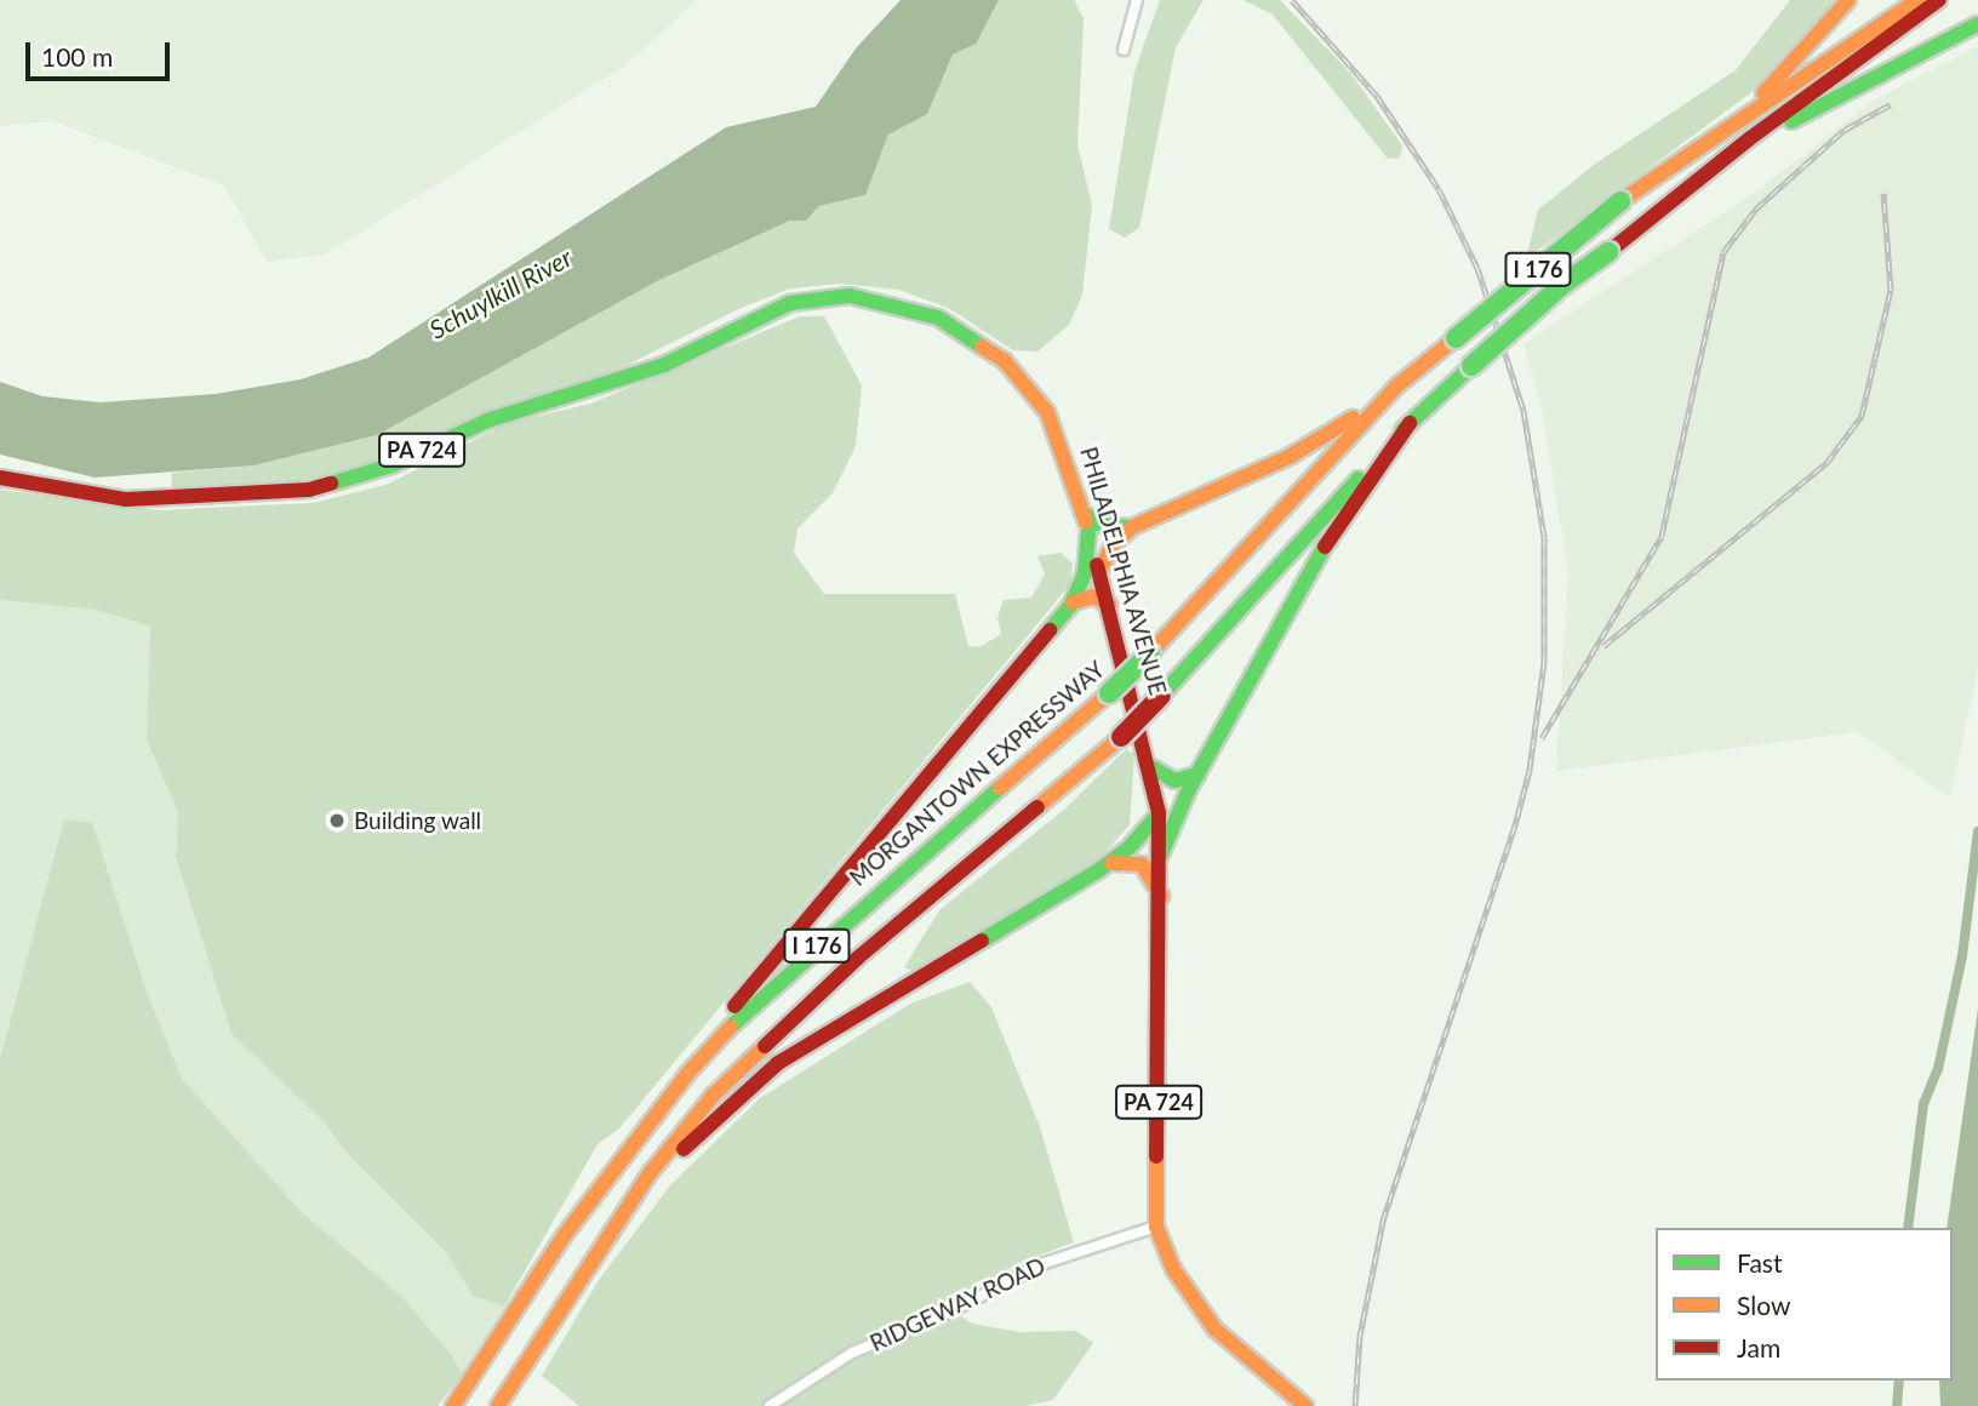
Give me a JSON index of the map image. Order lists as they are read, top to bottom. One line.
{"streets":{"main road":["I 176","PA 724","PHILADELPHIA AVENUE","MORGANTOWN EXPRESSWAY"],"street":["RIDGEWAY ROAD"]},"crossings":[["PHILADELPHIA AVENUE","RIDGEWAY ROAD"]],"water":["Schuylkill River"],"places":["Building wall"],"legend":["Fast","Slow","Jam"],"scale_bar":"100 m"}
